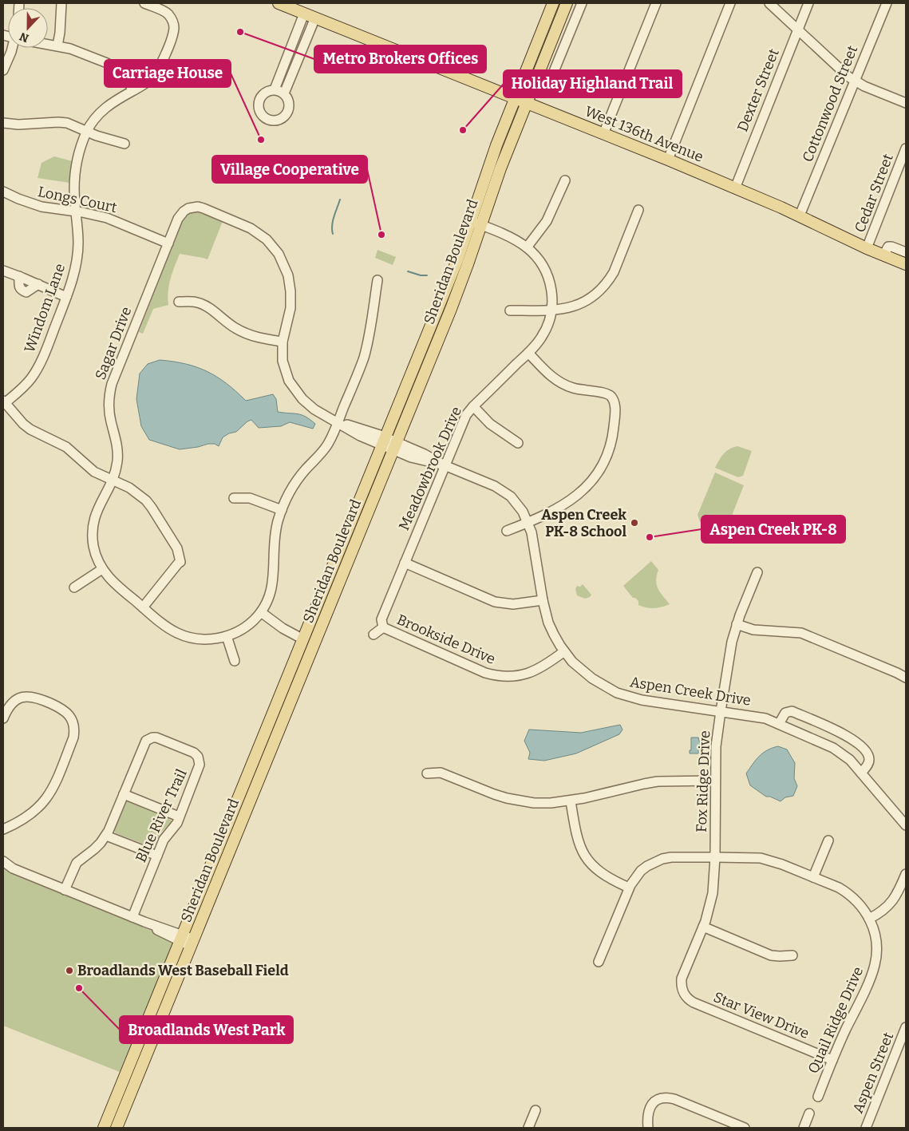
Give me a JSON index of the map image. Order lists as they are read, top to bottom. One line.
{"streets":{"main road":["West 136th Avenue","Sheridan Boulevard"],"street":["Dexter Street","Cottonwood Street","Cedar Street","Longs Court","Windom Lane","Sagar Drive","Meadowbrook Drive","Brookside Drive","Aspen Creek Drive","Fox Ridge Drive","Blue River Trail","Star View Drive","Quail Ridge Drive","Aspen Street"]},"crossings":[["Dexter Street","West 136th Avenue"],["Cottonwood Street","West 136th Avenue"],["West 136th Avenue","Cedar Street"],["West 136th Avenue","Sheridan Boulevard"],["Longs Court","Windom Lane"],["Longs Court","Sagar Drive"],["Longs Court","Aspen Creek Drive"],["Sheridan Boulevard","Meadowbrook Drive"],["Sheridan Boulevard","Aspen Creek Drive"],["Sagar Drive","Aspen Creek Drive"],["Meadowbrook Drive","Brookside Drive"],["Meadowbrook Drive","Aspen Creek Drive"],["Brookside Drive","Aspen Creek Drive"],["Aspen Creek Drive","Fox Ridge Drive"],["Fox Ridge Drive","Star View Drive"],["Fox Ridge Drive","Quail Ridge Drive"],["Star View Drive","Quail Ridge Drive"]],"places":["Metro Brokers Offices","Holiday Highland Trail","Carriage House","Village Cooperative","Aspen Creek PK-8 School","Aspen Creek PK-8","Broadlands West Baseball Field","Broadlands West Park"],"north":"bottom"}
